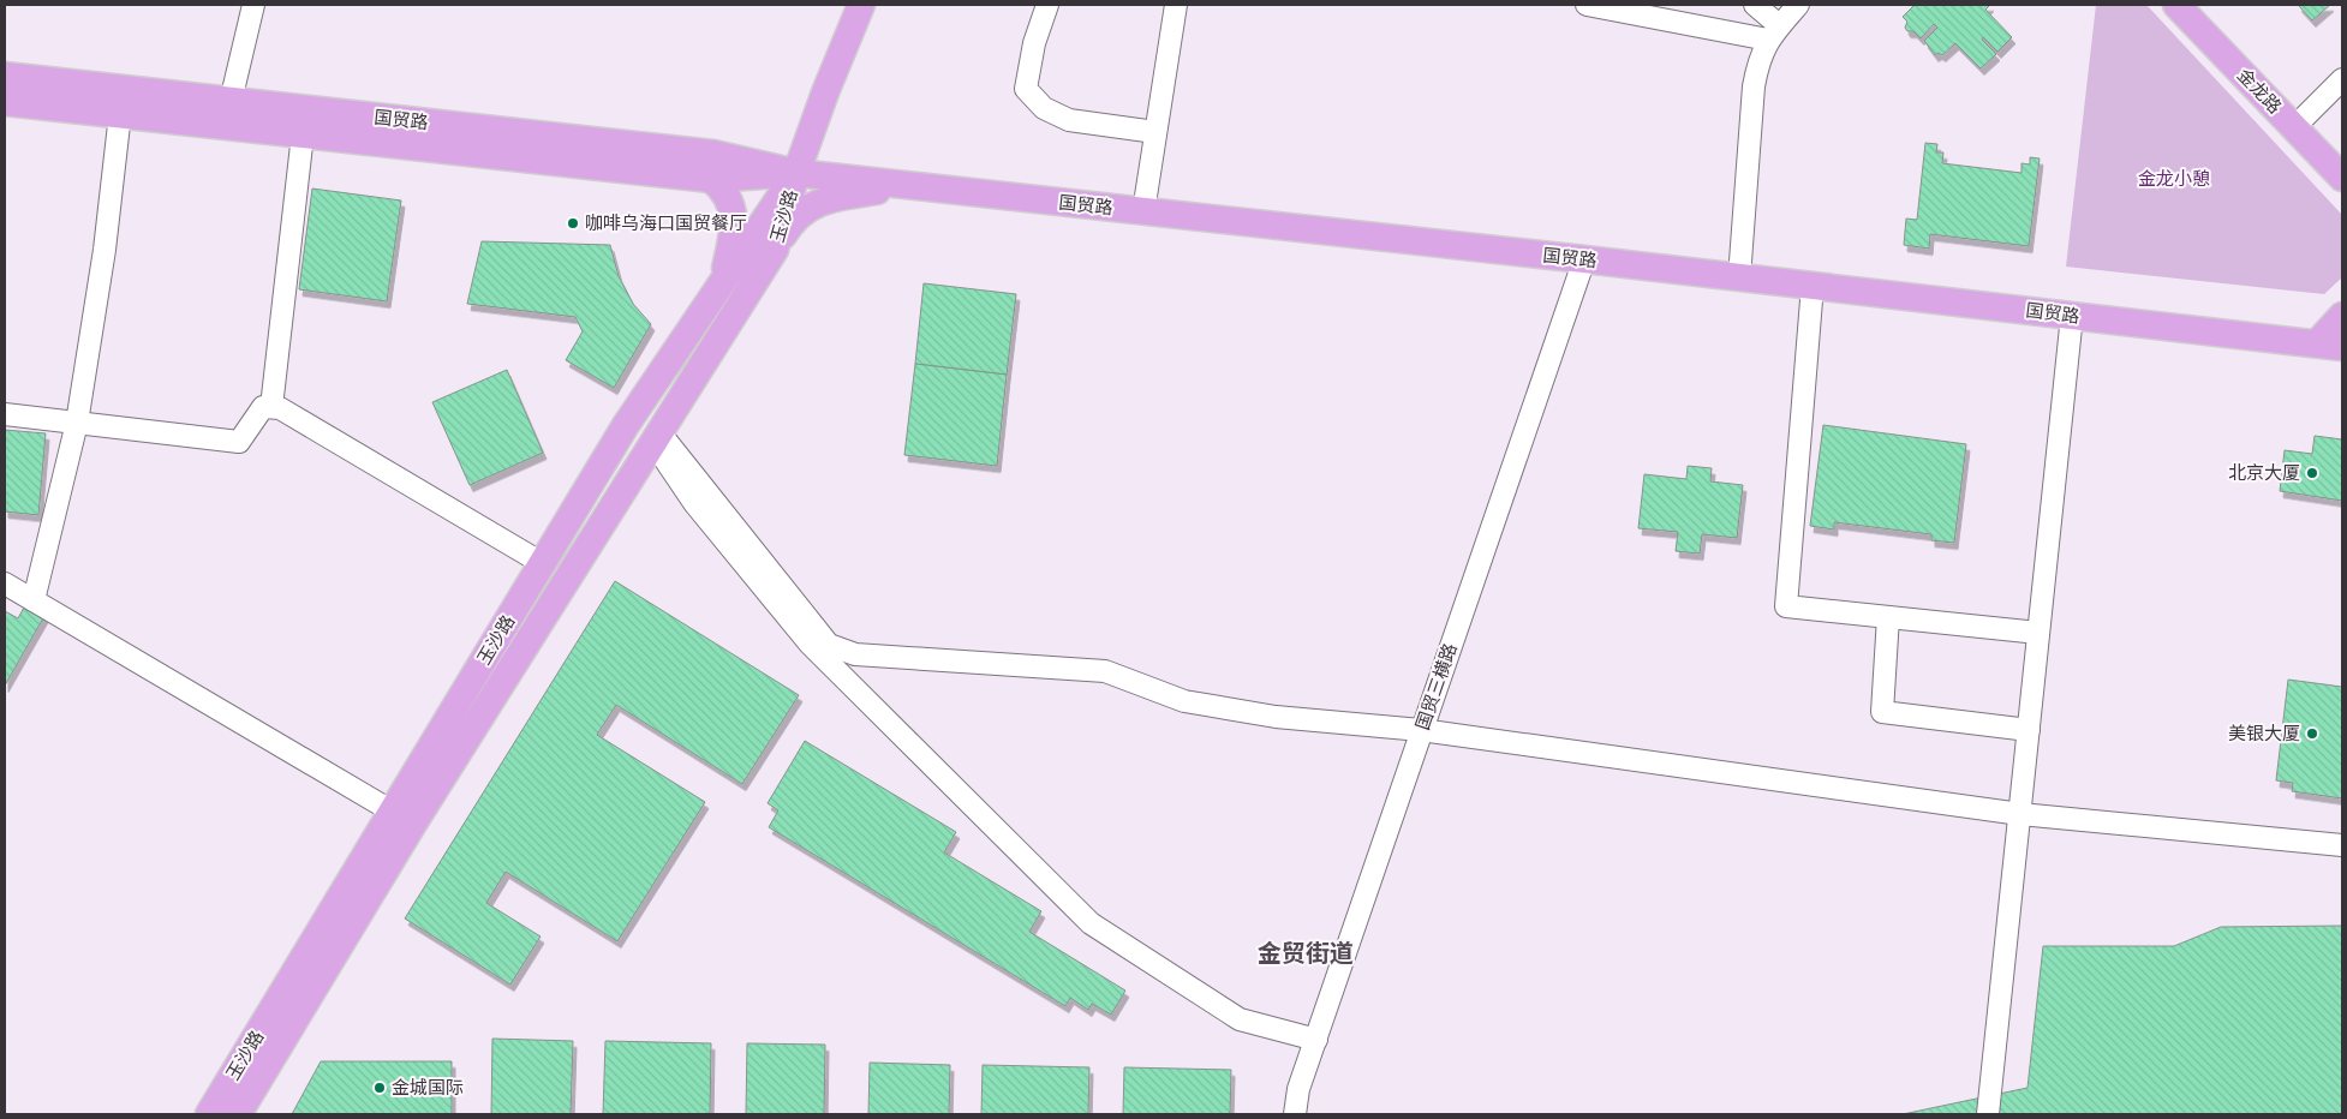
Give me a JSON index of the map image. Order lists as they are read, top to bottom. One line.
{"streets":{"main road":["金龙路","国贸路","玉沙路"],"street":["国贸三横路"]},"crossings":[["国贸路","玉沙路"],["国贸路","国贸三横路"]],"districts":["金贸街道"],"parks":["金龙小憩"],"places":["咖啡乌海口国贸餐厅","北京大厦","美银大厦","金城国际"]}
